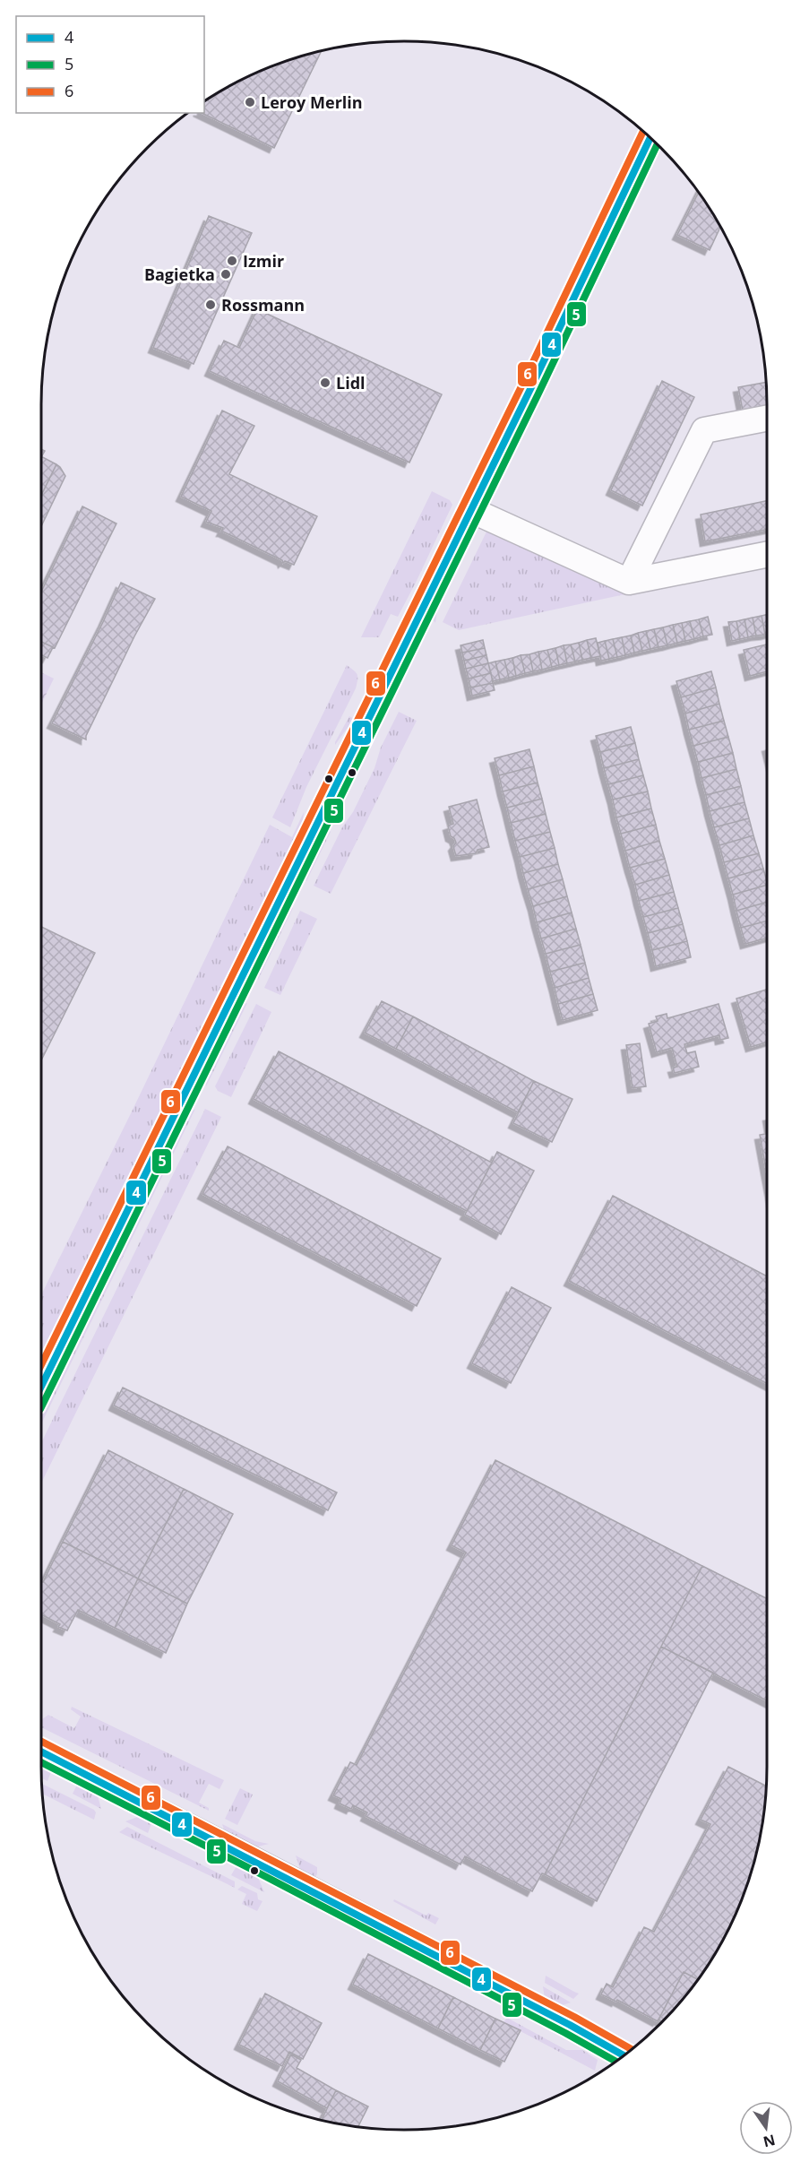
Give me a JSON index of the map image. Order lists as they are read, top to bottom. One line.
{"places":["Leroy Merlin","Izmir","Bagietka","Rossmann","Lidl"],"lines":["transit line 6","transit line 4","transit line 5"],"legend":["4","5","6"],"north":"bottom"}
